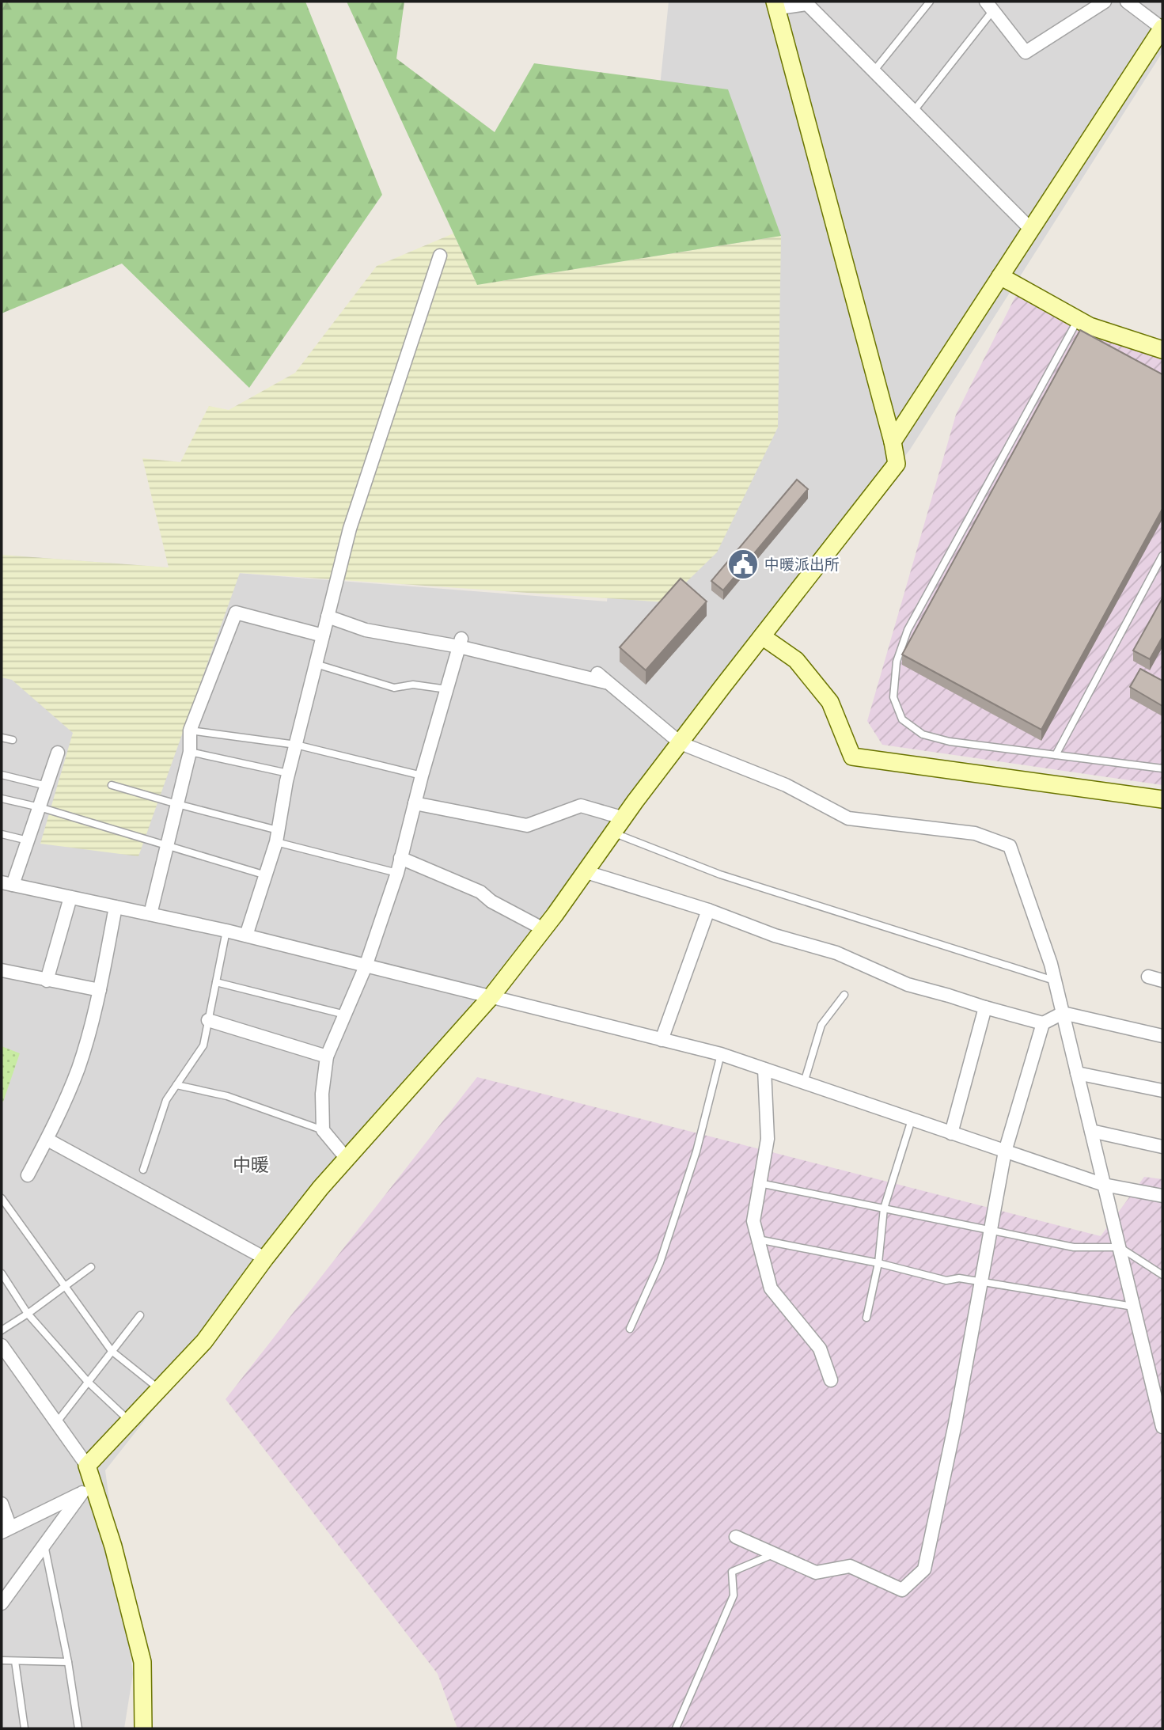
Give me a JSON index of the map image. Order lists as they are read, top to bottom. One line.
{"districts":["中暖"],"places":{"public building":["中暖派出所"]}}
